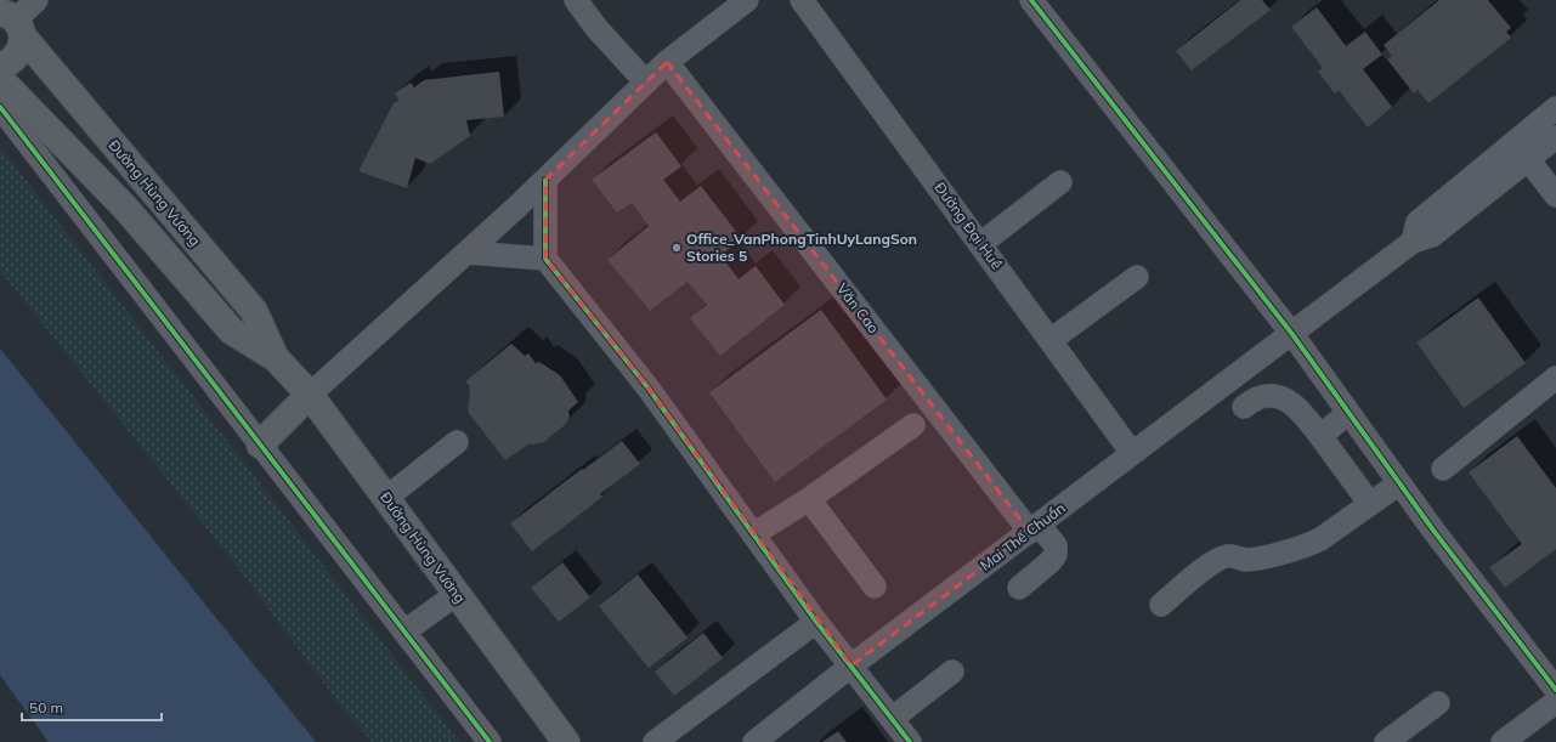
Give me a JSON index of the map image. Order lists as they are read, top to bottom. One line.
{"streets":{"main road":["Đường Hùng Vương"],"street":["Đường Đại Huề","Văn Cao","Mai Thế Chuẩn"]},"crossings":[["Đường Đại Huề","Mai Thế Chuẩn"],["Văn Cao","Mai Thế Chuẩn"]],"places":["Office_VanPhongTinhUyLangSon Stories 5"],"scale_bar":"50 m"}
